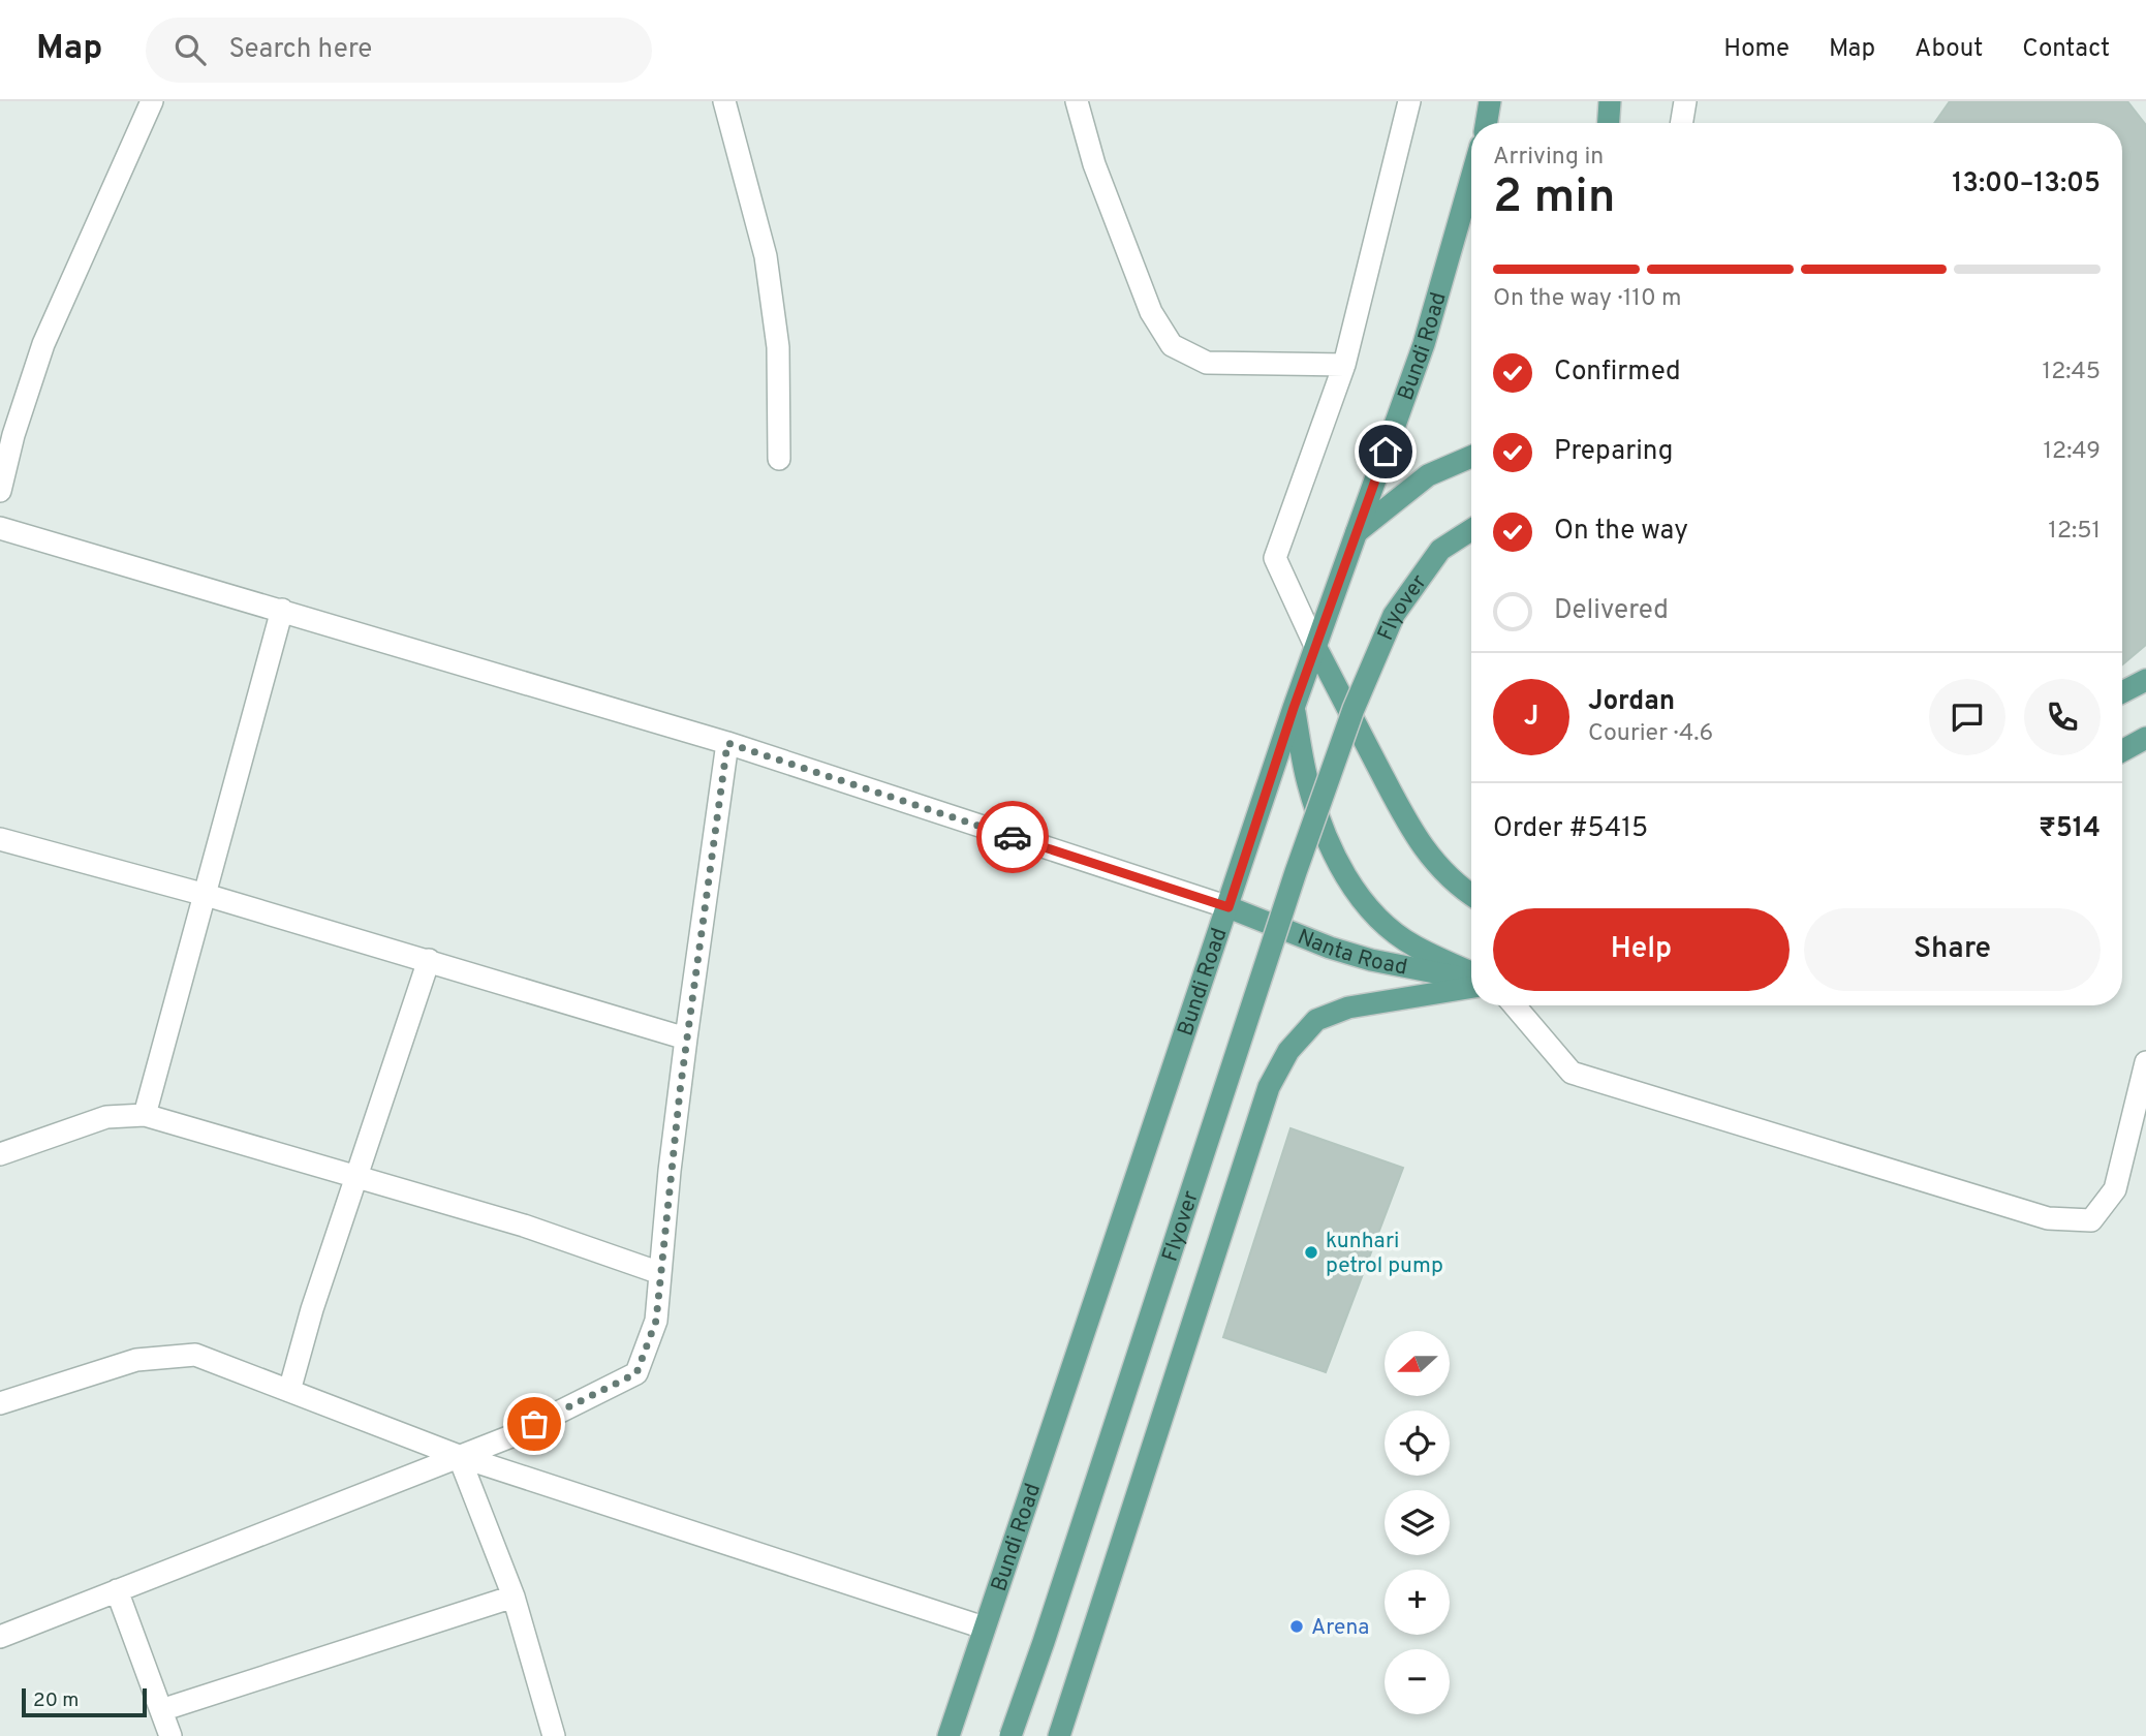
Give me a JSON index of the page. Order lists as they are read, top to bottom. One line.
{"streets":{"main road":["Bundi Road","Flyover","Nanta Road"]},"crossings":[["Bundi Road","Nanta Road"]],"places":["kunhari petrol pump","Arena"],"scale_bar":"20 m","north":"left","page":{"header":"Map","search":"Search here","nav":["Home","Map","About","Contact"],"heading":["2 min","Arriving in","13:00–13:05"],"panel":["Jordan","Courier · 4.6","Order #5415","₹514"],"bar":"On the way · 110 m","list":[["Confirmed","12:45"],["Preparing","12:49"],["On the way","12:51"],"Delivered"],"round":"J","buttons":["Help","Share"],"map_buttons":["+","−"],"scale":"20 m"}}
